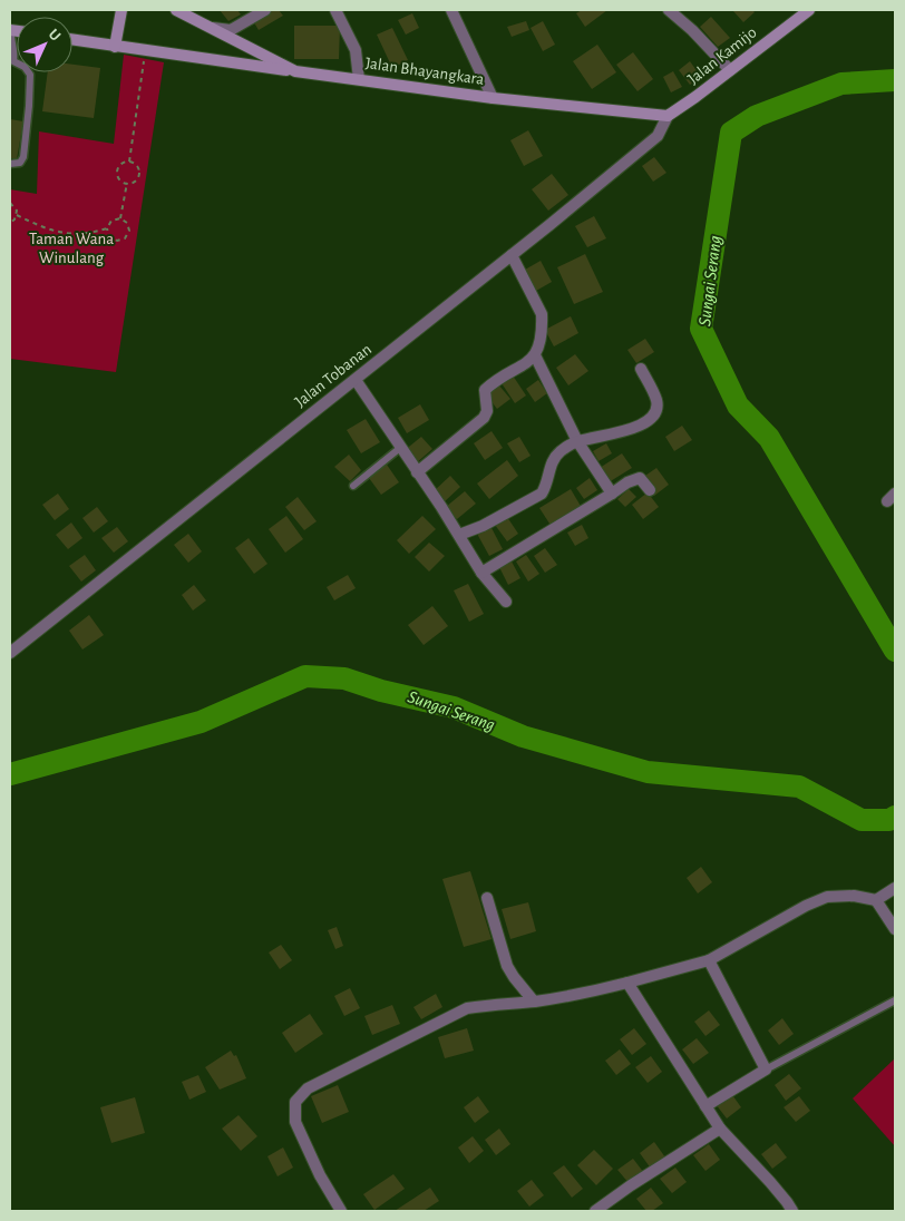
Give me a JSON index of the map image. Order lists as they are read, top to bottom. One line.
{"streets":{"main road":["Jalan Kamijo","Jalan Bhayangkara"],"street":["Jalan Tobanan"]},"crossings":[["Jalan Kamijo","Jalan Bhayangkara"],["Jalan Kamijo","Jalan Tobanan"],["Jalan Bhayangkara","Jalan Tobanan"]],"water":["Sungai Serang"],"parks":["Taman Wana Winulang"],"north":"top right"}
